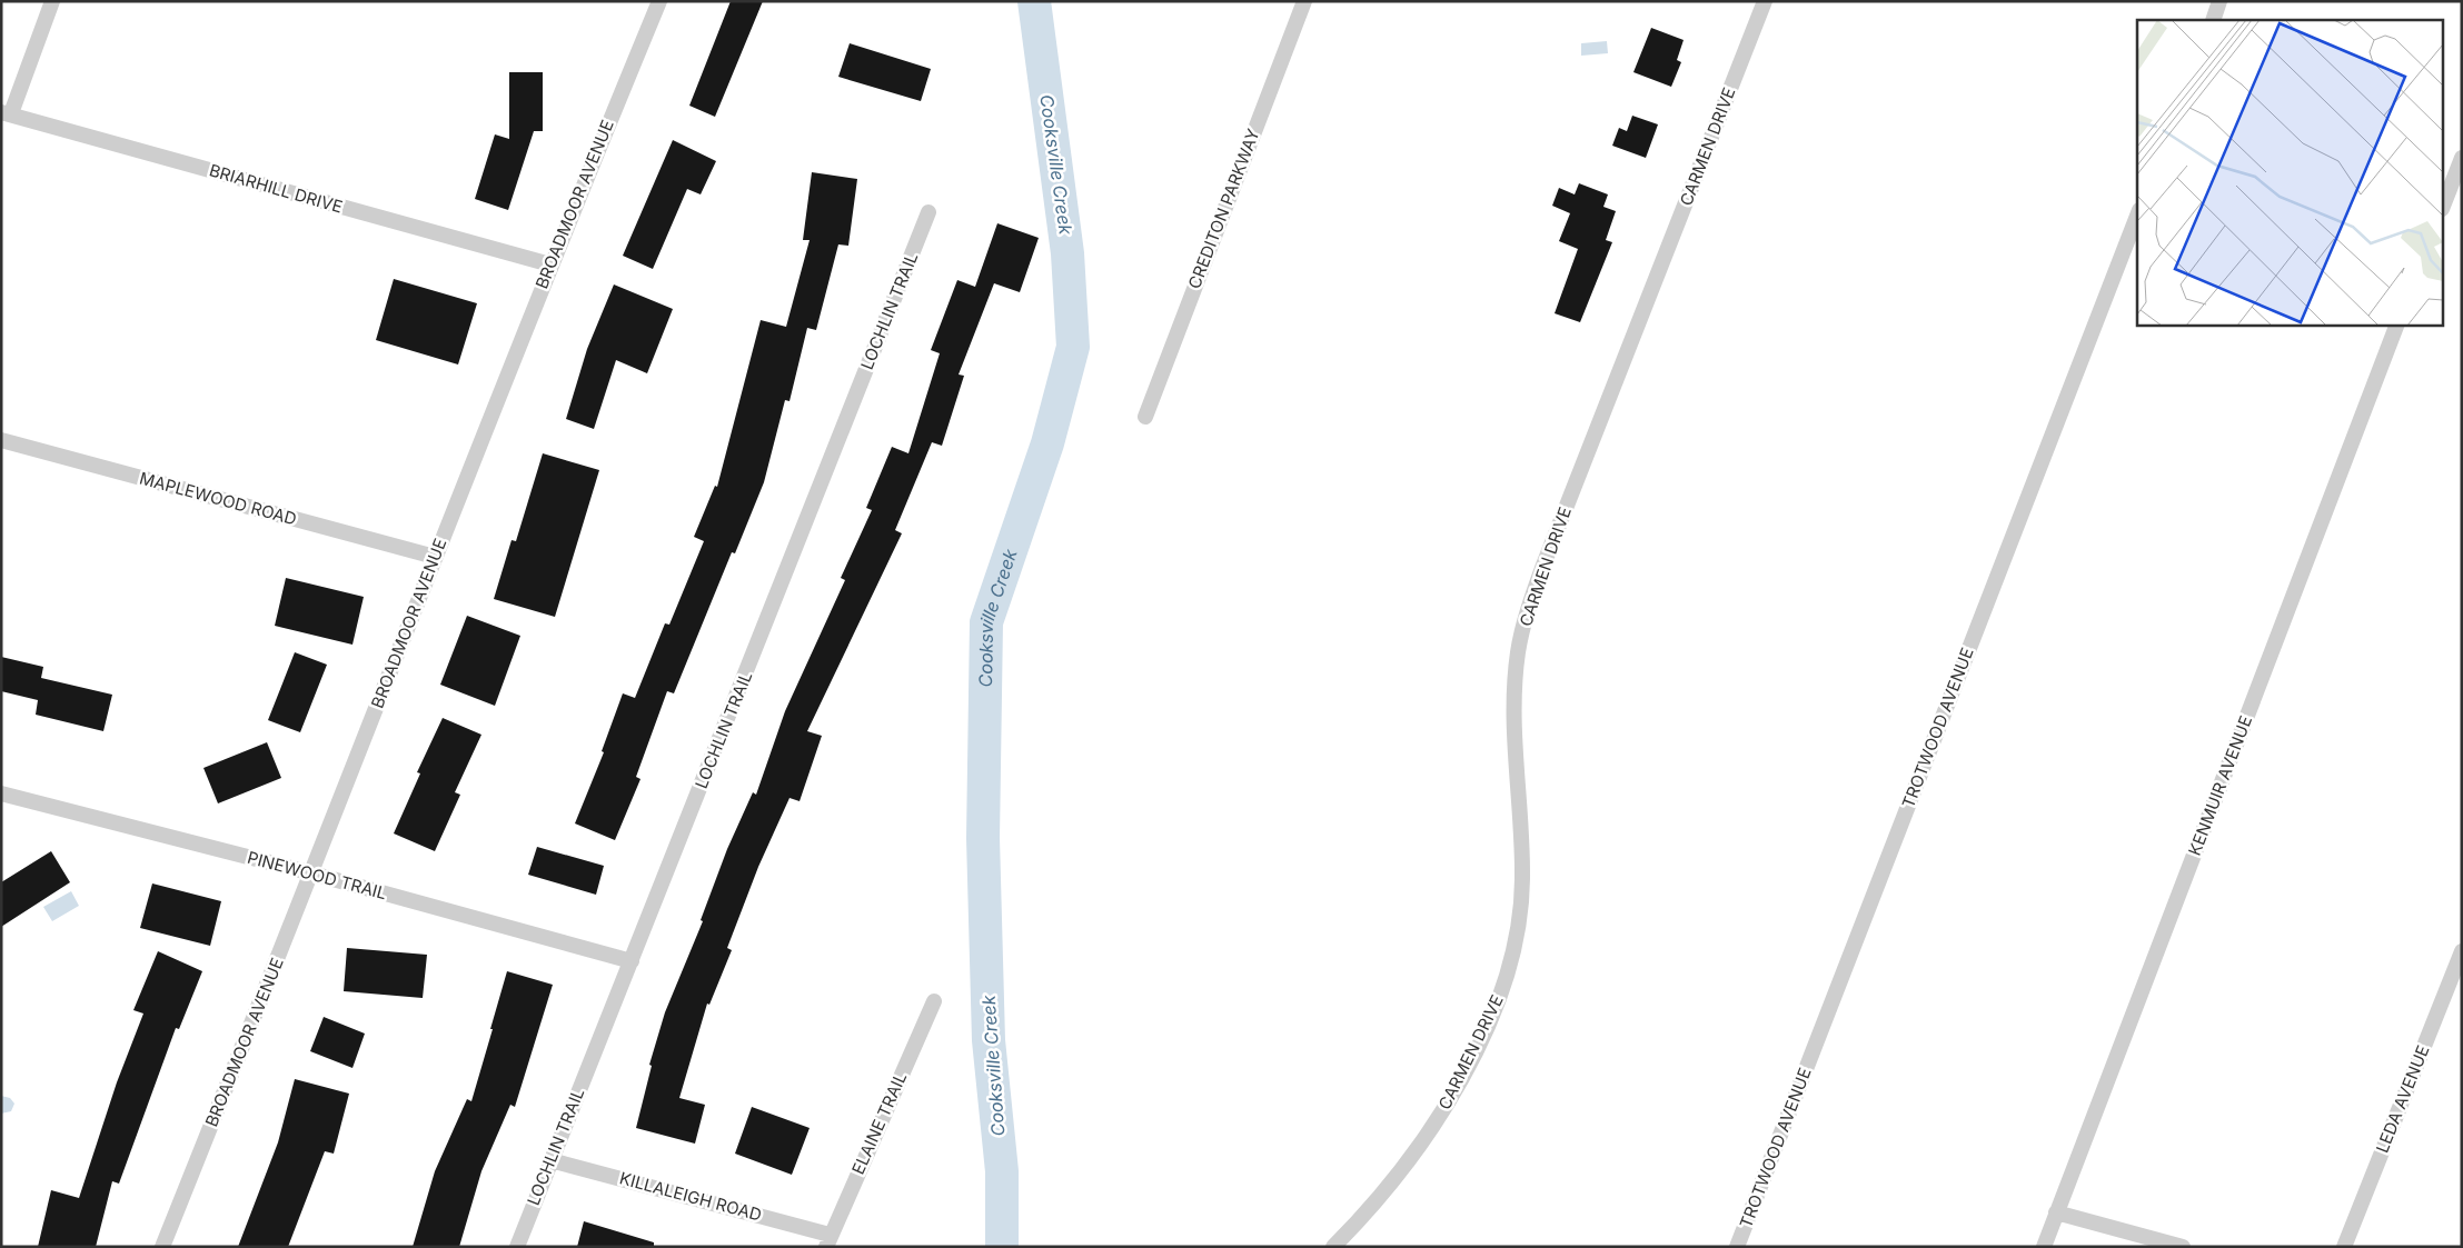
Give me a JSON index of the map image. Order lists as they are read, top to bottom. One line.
{"streets":{"street":["CARMEN DRIVE","BRIARHILL DRIVE","BROADMOOR AVENUE","CREDITON PARKWAY","LOCHLIN TRAIL","MAPLEWOOD ROAD","TROTWOOD AVENUE","KENMUIR AVENUE","PINEWOOD TRAIL","LEDA AVENUE","ELAINE TRAIL","KILLALEIGH ROAD"]},"crossings":[["BRIARHILL DRIVE","BROADMOOR AVENUE"],["BROADMOOR AVENUE","MAPLEWOOD ROAD"],["BROADMOOR AVENUE","PINEWOOD TRAIL"],["LOCHLIN TRAIL","PINEWOOD TRAIL"],["LOCHLIN TRAIL","KILLALEIGH ROAD"],["ELAINE TRAIL","KILLALEIGH ROAD"]],"water":["Cooksville Creek"]}
